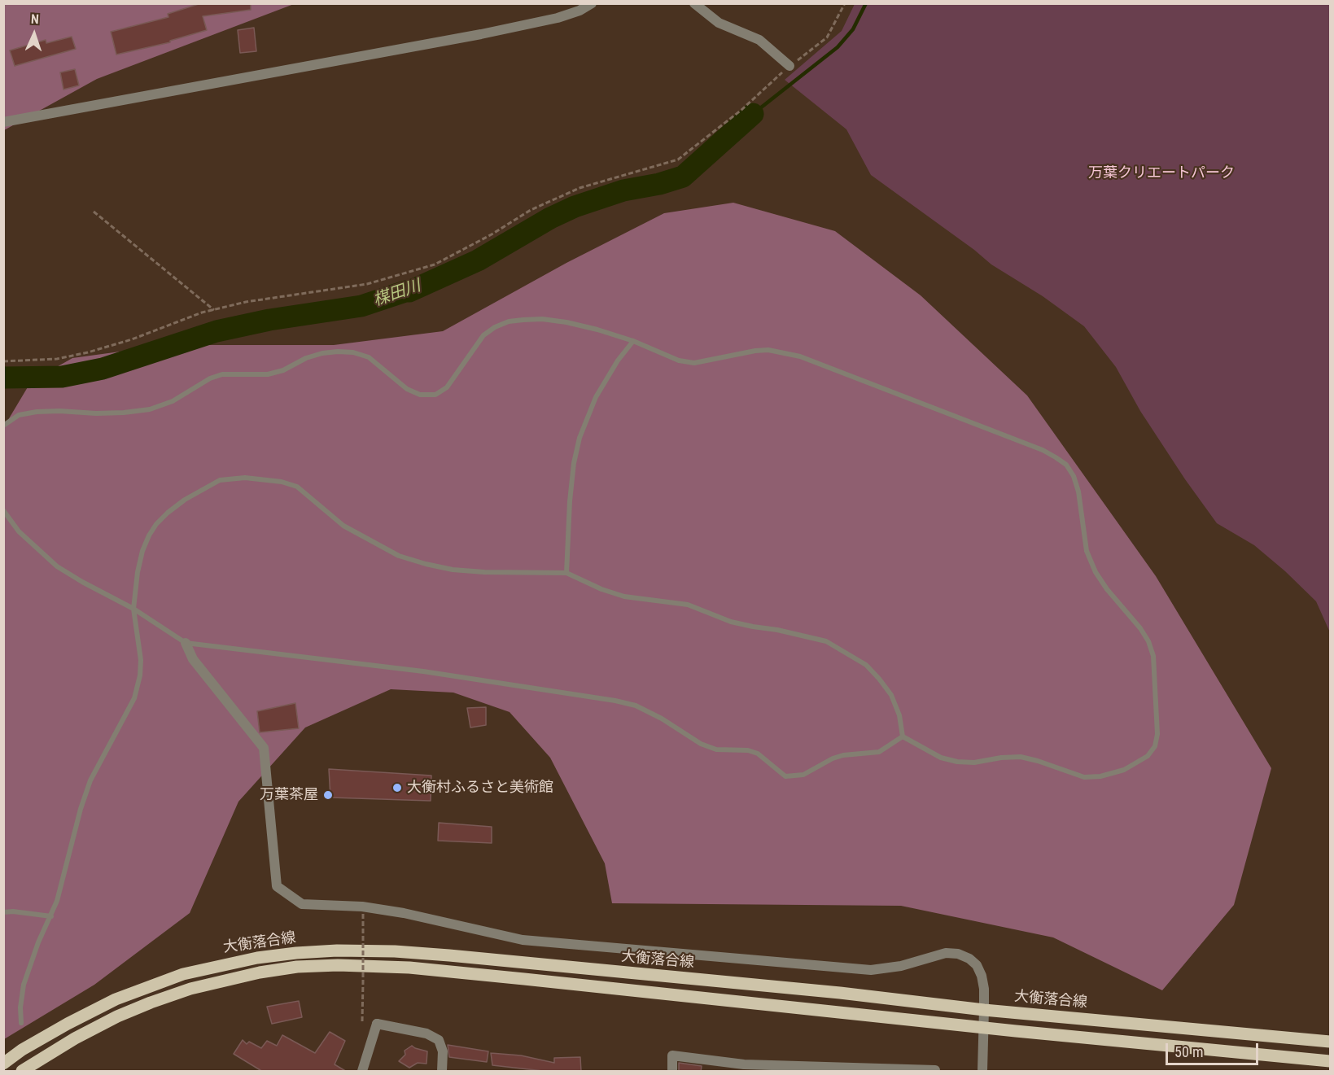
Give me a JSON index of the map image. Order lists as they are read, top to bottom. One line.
{"streets":{"main road":["大衡落合線"]},"water":["楳田川"],"parks":["万葉クリエートパーク"],"places":["大衡村ふるさと美術館","万葉茶屋"],"scale_bar":"50 m","north":"top"}
